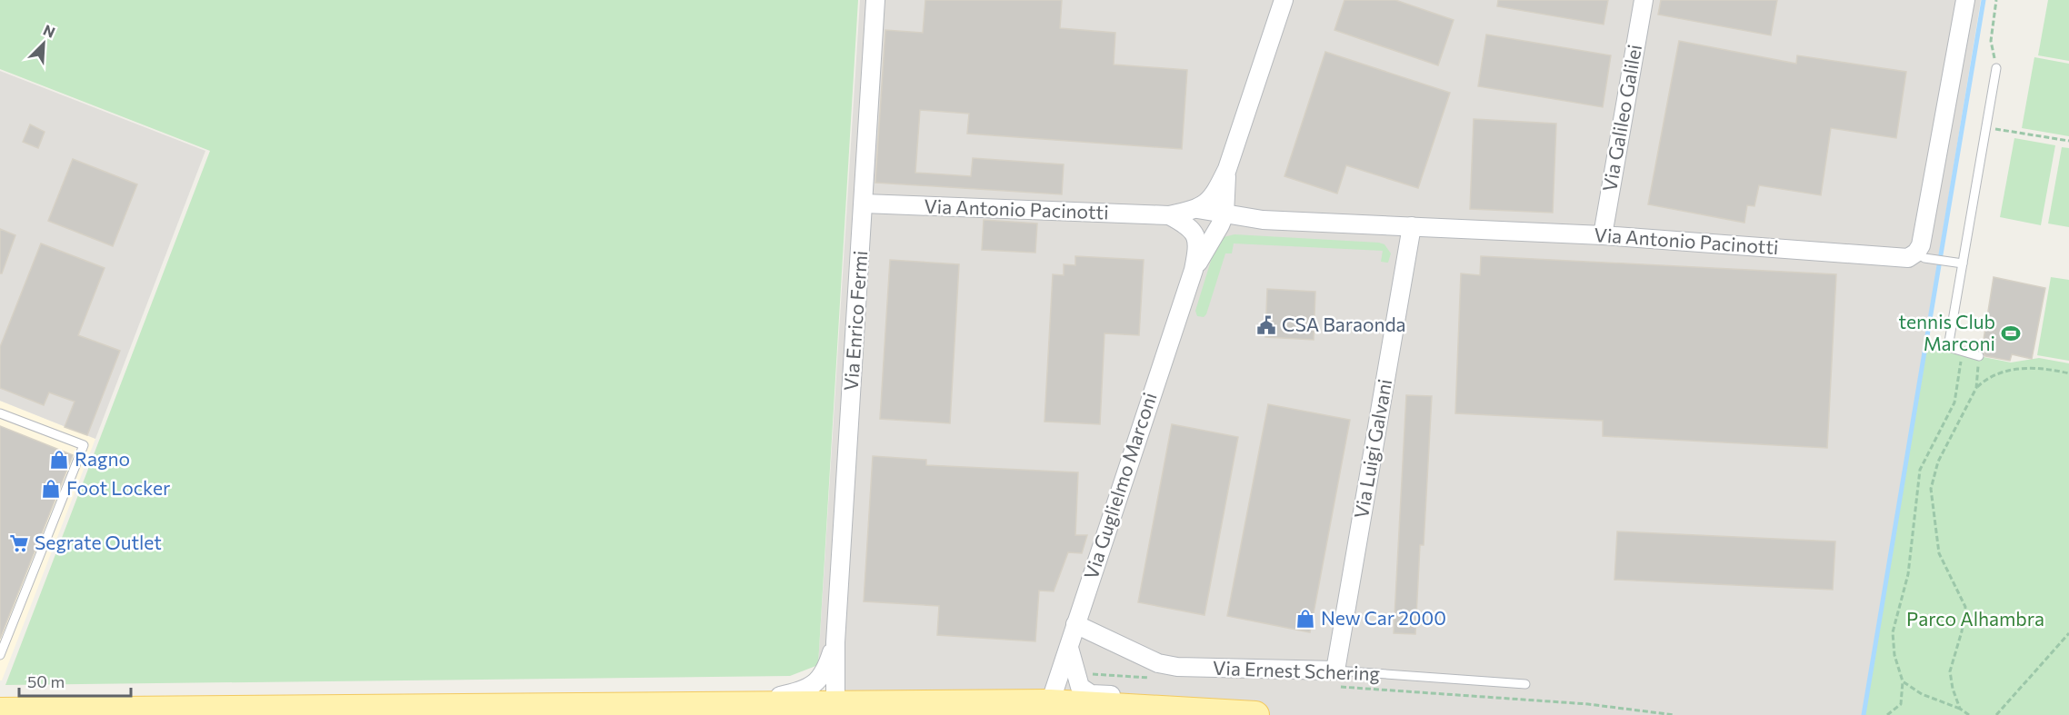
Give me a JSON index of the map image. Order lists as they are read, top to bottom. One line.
{"streets":{"street":["Via Galileo Galilei","Via Antonio Pacinotti","Via Enrico Fermi","Via Luigi Galvani","Via Guglielmo Marconi","Via Ernest Schering"]},"crossings":[["Via Galileo Galilei","Via Antonio Pacinotti"],["Via Antonio Pacinotti","Via Enrico Fermi"],["Via Antonio Pacinotti","Via Luigi Galvani"],["Via Antonio Pacinotti","Via Guglielmo Marconi"],["Via Luigi Galvani","Via Ernest Schering"],["Via Guglielmo Marconi","Via Ernest Schering"]],"parks":["Parco Alhambra"],"places":{"public building":["CSA Baraonda"],"sports":["tennis Club Marconi"],"shop":["Ragno","Foot Locker","New Car 2000"],"supermarket":["Segrate Outlet"]},"scale_bar":"50 m","north":"top right"}
